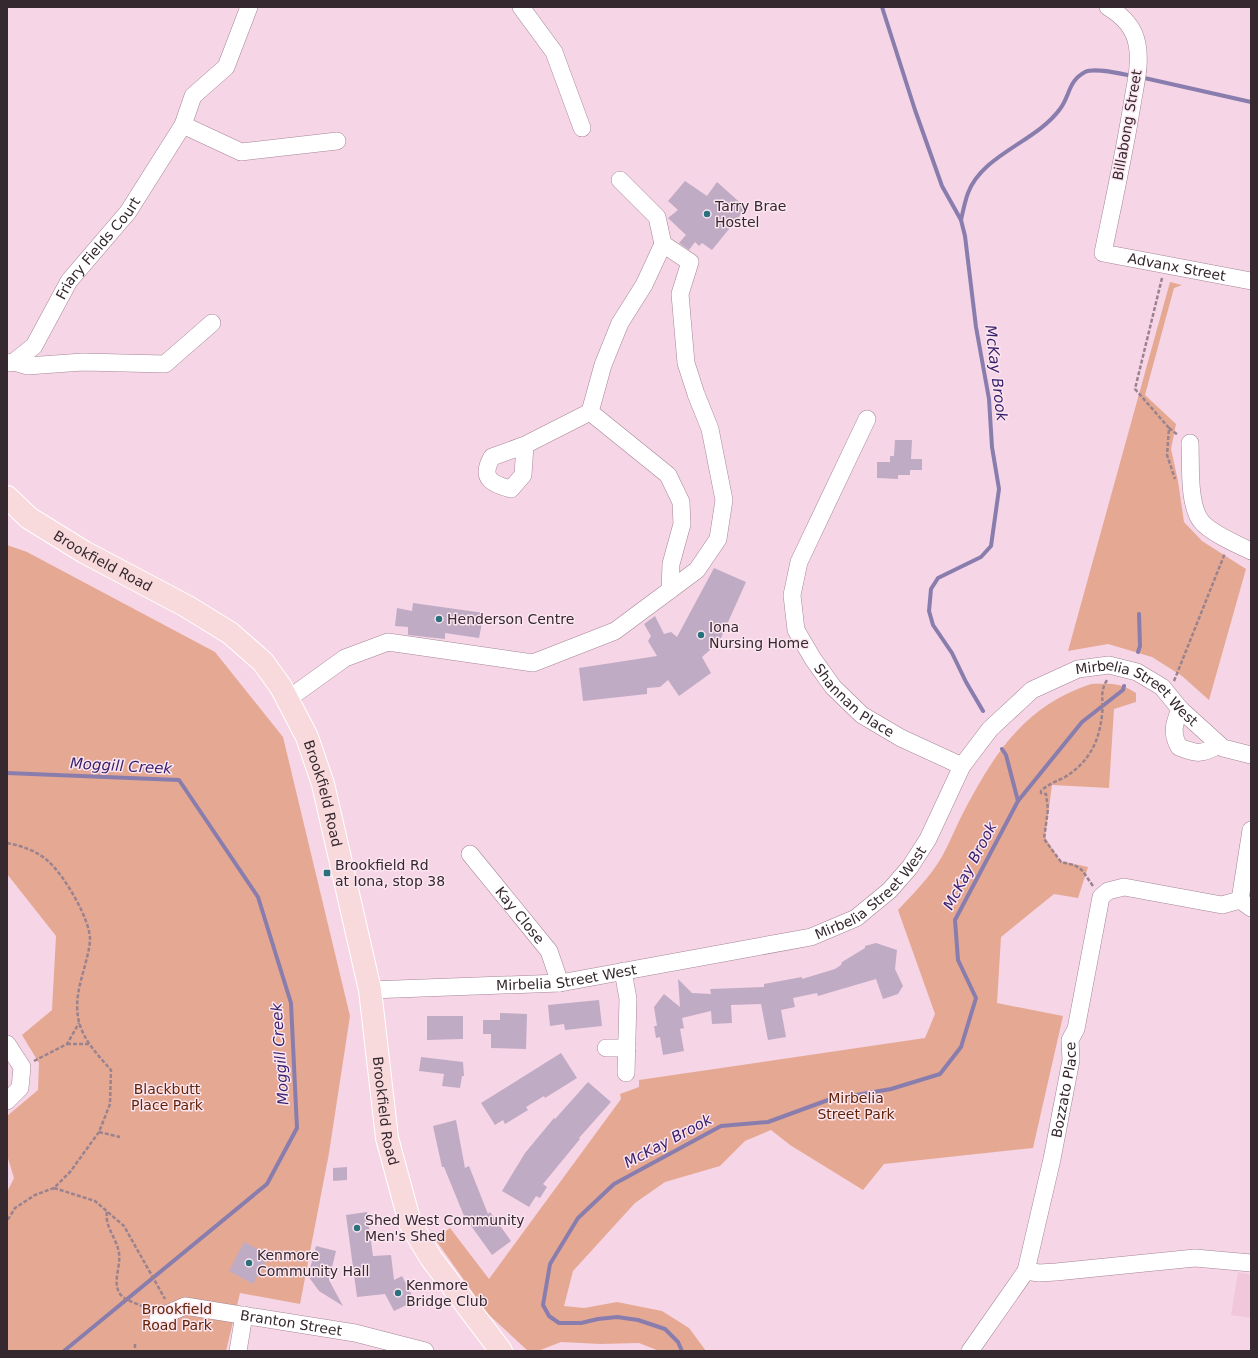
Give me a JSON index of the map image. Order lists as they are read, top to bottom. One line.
{"streets":{"main road":["Brookfield Road"],"street":["Billabong Street","Friary Fields Court","Advanx Street","Shannan Place","Mirbelia Street West","Kay Close","Bozzato Place","Branton Street"]},"crossings":[["Billabong Street","Advanx Street"],["Brookfield Road","Mirbelia Street West"],["Shannan Place","Mirbelia Street West"],["Mirbelia Street West","Kay Close"]],"water":["McKay Brook","Moggill Creek"],"parks":["Blackbutt Place Park","Mirbelia Street Park","Brookfield Road Park"],"places":{"other":["Tarry Brae Hostel","Henderson Centre","Iona Nursing Home","Shed West Community Men's Shed","Kenmore Community Hall","Kenmore Bridge Club"],"transit":["Brookfield Rd at Iona, stop 38"]}}
